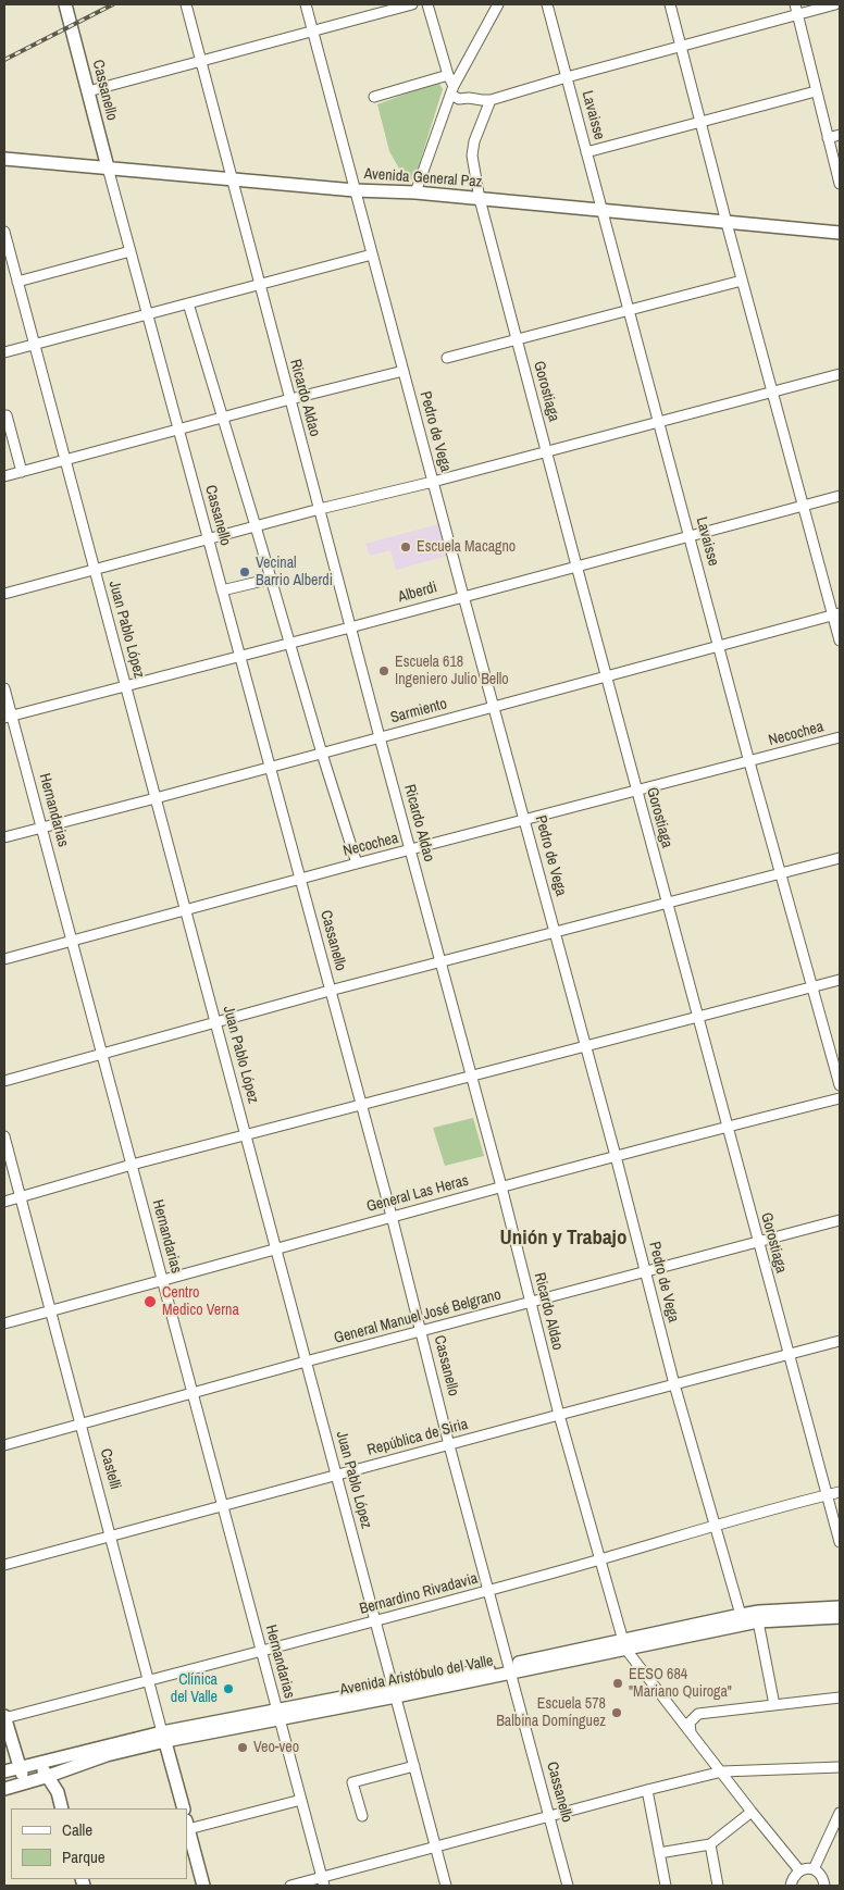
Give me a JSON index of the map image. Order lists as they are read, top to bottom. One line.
{"streets":{"main road":["Cassanello","Avenida General Paz","Castelli","Avenida Aristóbulo del Valle"],"street":["Lavaisse","Gorostiaga","Ricardo Aldao","Pedro de Vega","Alberdi","Juan Pablo López","Sarmiento","Necochea","Hernandarias","General Las Heras","General Manuel José Belgrano","República de Siria","Bernardino Rivadavia"]},"crossings":[["Cassanello","Avenida General Paz"],["Cassanello","Alberdi"],["Cassanello","Sarmiento"],["Cassanello","Necochea"],["Cassanello","General Las Heras"],["Cassanello","General Manuel José Belgrano"],["Cassanello","República de Siria"],["Cassanello","Bernardino Rivadavia"],["Cassanello","Avenida Aristóbulo del Valle"],["Lavaisse","Avenida General Paz"],["Lavaisse","Alberdi"],["Lavaisse","Sarmiento"],["Lavaisse","Necochea"],["Avenida General Paz","Gorostiaga"],["Avenida General Paz","Ricardo Aldao"],["Avenida General Paz","Pedro de Vega"],["Gorostiaga","Alberdi"],["Gorostiaga","Sarmiento"],["Gorostiaga","Necochea"],["Gorostiaga","General Las Heras"],["Gorostiaga","General Manuel José Belgrano"],["Gorostiaga","República de Siria"],["Gorostiaga","Bernardino Rivadavia"],["Ricardo Aldao","Alberdi"],["Ricardo Aldao","Sarmiento"],["Ricardo Aldao","Necochea"],["Ricardo Aldao","General Las Heras"],["Ricardo Aldao","General Manuel José Belgrano"],["Ricardo Aldao","República de Siria"],["Ricardo Aldao","Bernardino Rivadavia"],["Ricardo Aldao","Avenida Aristóbulo del Valle"],["Pedro de Vega","Alberdi"],["Pedro de Vega","Sarmiento"],["Pedro de Vega","Necochea"],["Pedro de Vega","General Las Heras"],["Pedro de Vega","General Manuel José Belgrano"],["Pedro de Vega","República de Siria"],["Pedro de Vega","Bernardino Rivadavia"],["Pedro de Vega","Avenida Aristóbulo del Valle"],["Alberdi","Juan Pablo López"],["Alberdi","Hernandarias"],["Juan Pablo López","Sarmiento"],["Juan Pablo López","Necochea"],["Juan Pablo López","General Las Heras"],["Juan Pablo López","General Manuel José Belgrano"],["Juan Pablo López","República de Siria"],["Juan Pablo López","Bernardino Rivadavia"],["Juan Pablo López","Avenida Aristóbulo del Valle"],["Sarmiento","Hernandarias"],["Necochea","Hernandarias"],["Hernandarias","General Las Heras"],["Hernandarias","General Manuel José Belgrano"],["Hernandarias","República de Siria"],["Hernandarias","Bernardino Rivadavia"],["Hernandarias","Avenida Aristóbulo del Valle"],["General Las Heras","Castelli"],["General Manuel José Belgrano","Castelli"],["República de Siria","Castelli"],["Castelli","Bernardino Rivadavia"],["Castelli","Avenida Aristóbulo del Valle"]],"districts":["Unión y Trabajo"],"places":["Escuela Macagno","Vecinal Barrio Alberdi","Escuela 618 Ingeniero Julio Bello","Centro Medico Verna","EESO 684 \"Mariano Quiroga\"","Clínica del Valle","Escuela 578 Balbina Domínguez","Veo-veo"],"legend":["Calle","Parque"]}
